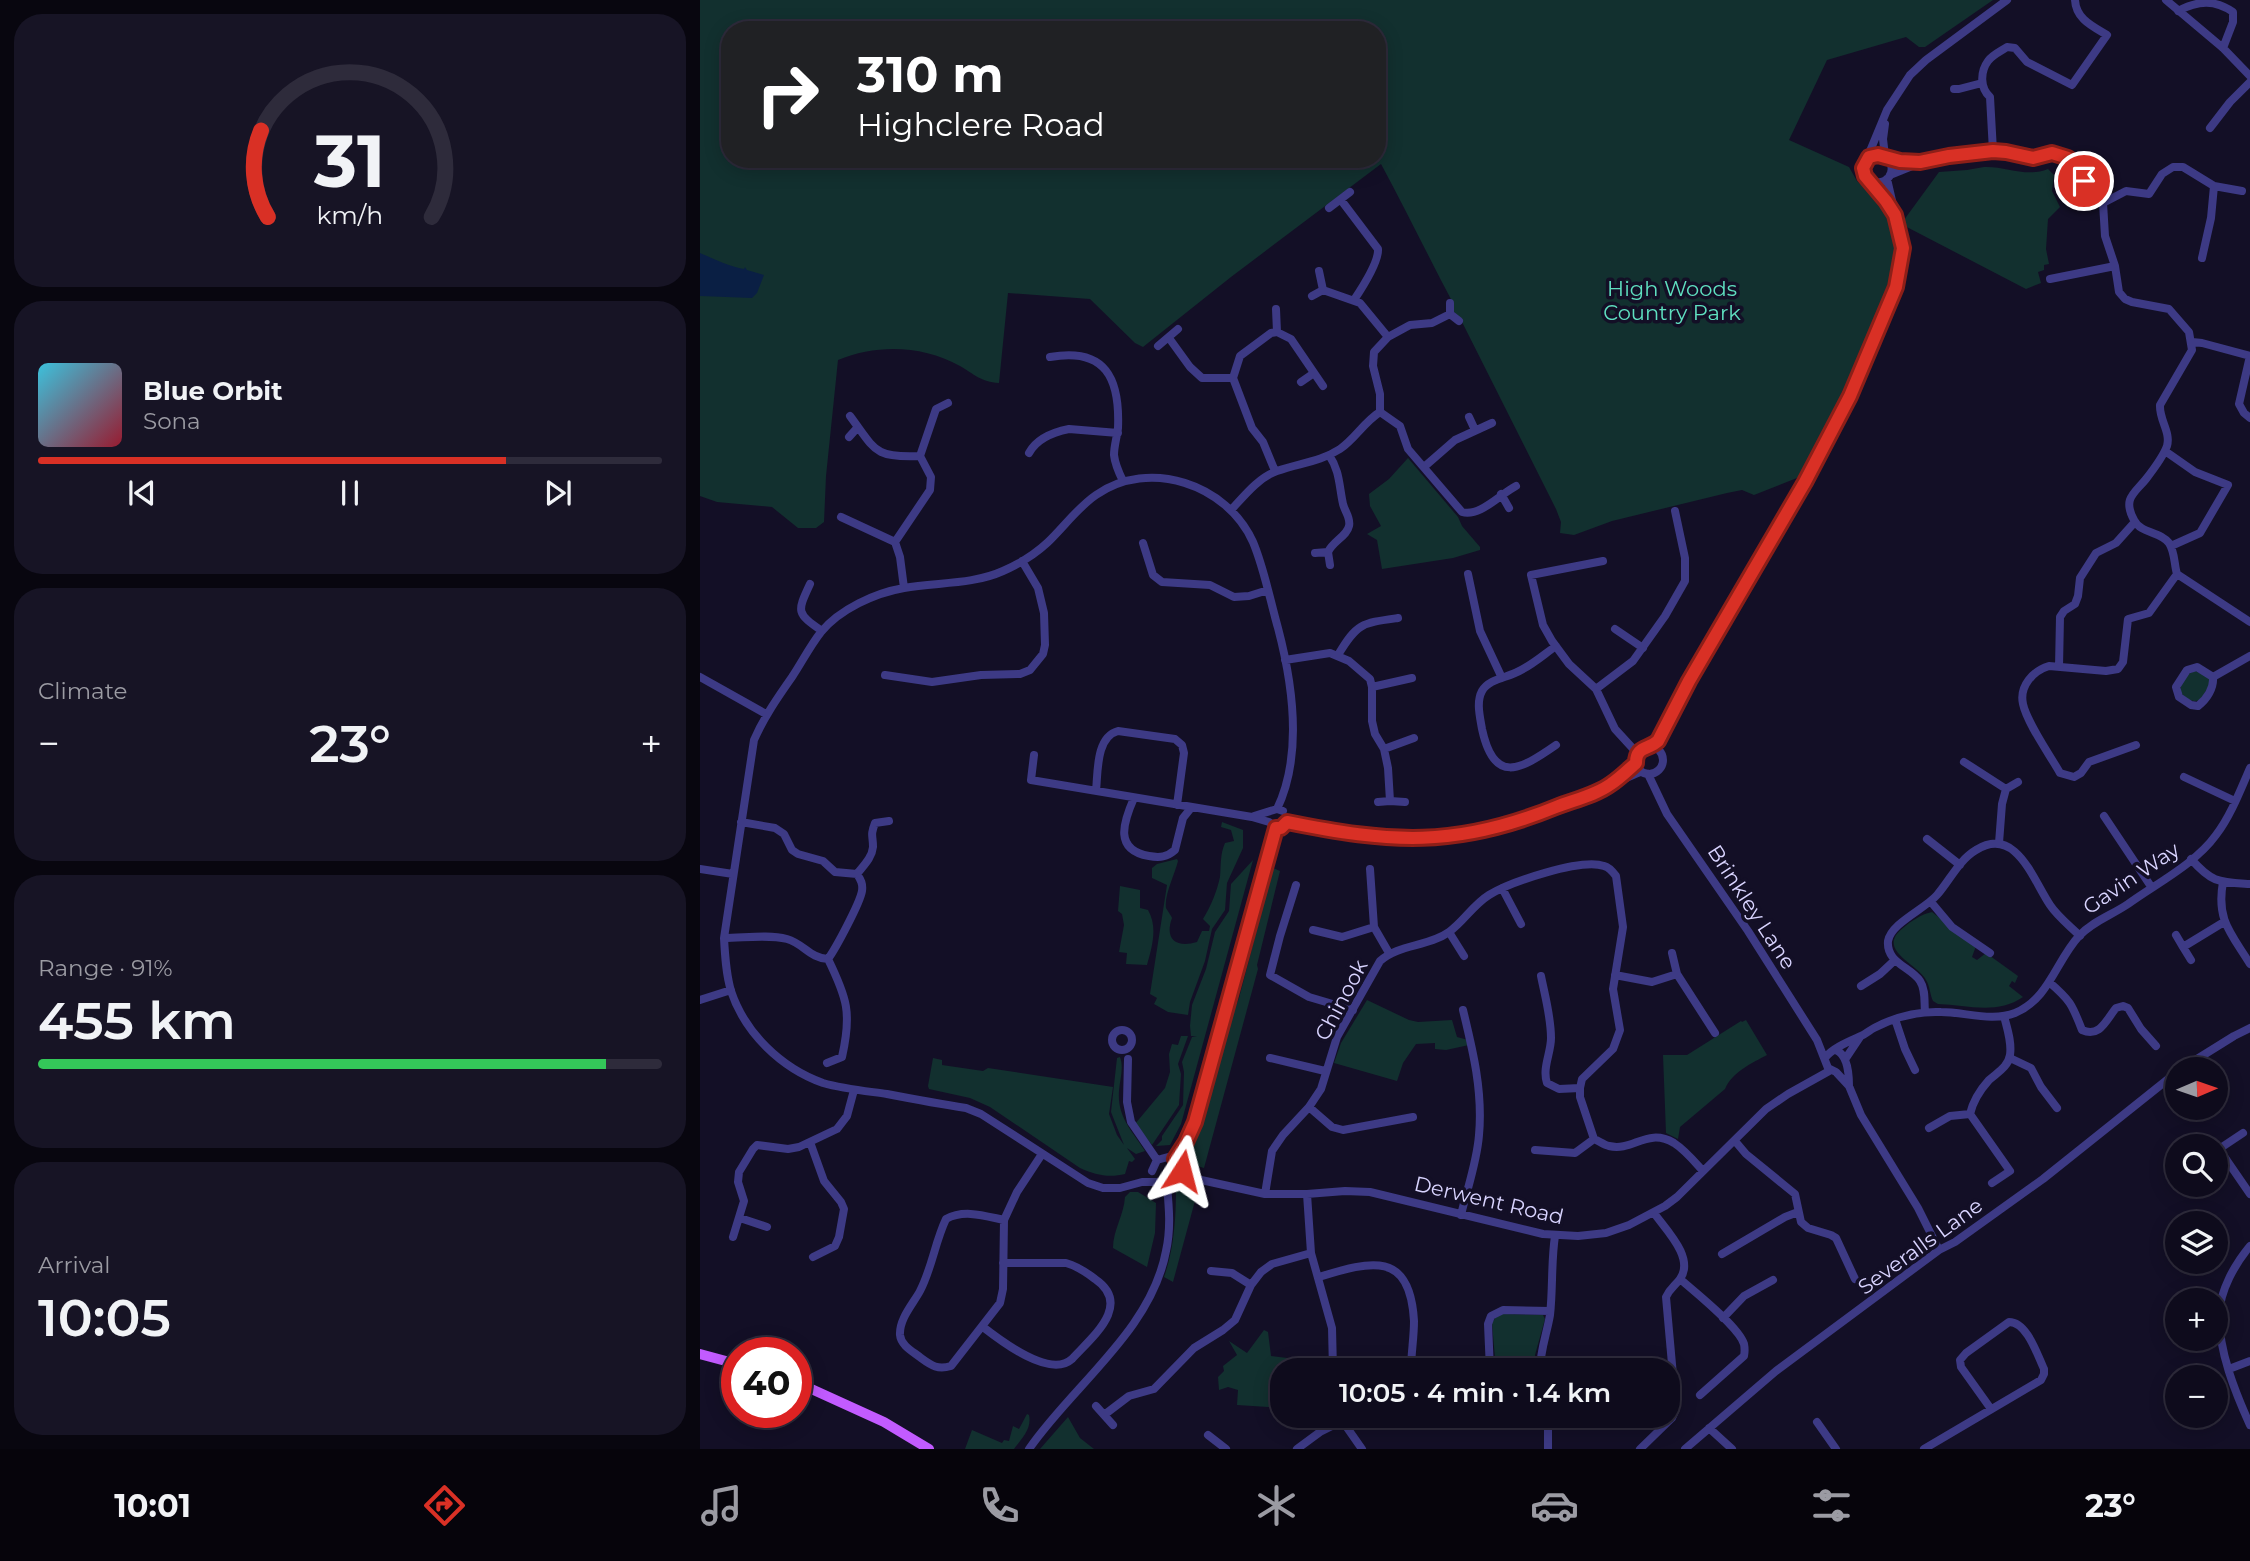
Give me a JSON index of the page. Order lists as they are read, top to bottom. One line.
{"streets":{"street":["Gavin Way","Brinkley Lane","Chinook","Derwent Road","Severalls Lane"]},"crossings":[["Gavin Way","Brinkley Lane"],["Brinkley Lane","Derwent Road"],["Brinkley Lane","Severalls Lane"],["Chinook","Derwent Road"]],"parks":["High Woods Country Park"],"north":"right","page":{"turn":["310 m","Highclere Road"],"song":["Blue Orbit","Sona"],"tile":["Climate",["Range · 91%","455 km"],["Arrival","10:05"]],"heat":["−","23°","+"],"map_buttons":["+","−"],"limit":"40","trip":"10:05 · 4 min · 1.4 km","tabs":["10:01","23°"],"gauge":["31","km/h"]}}
